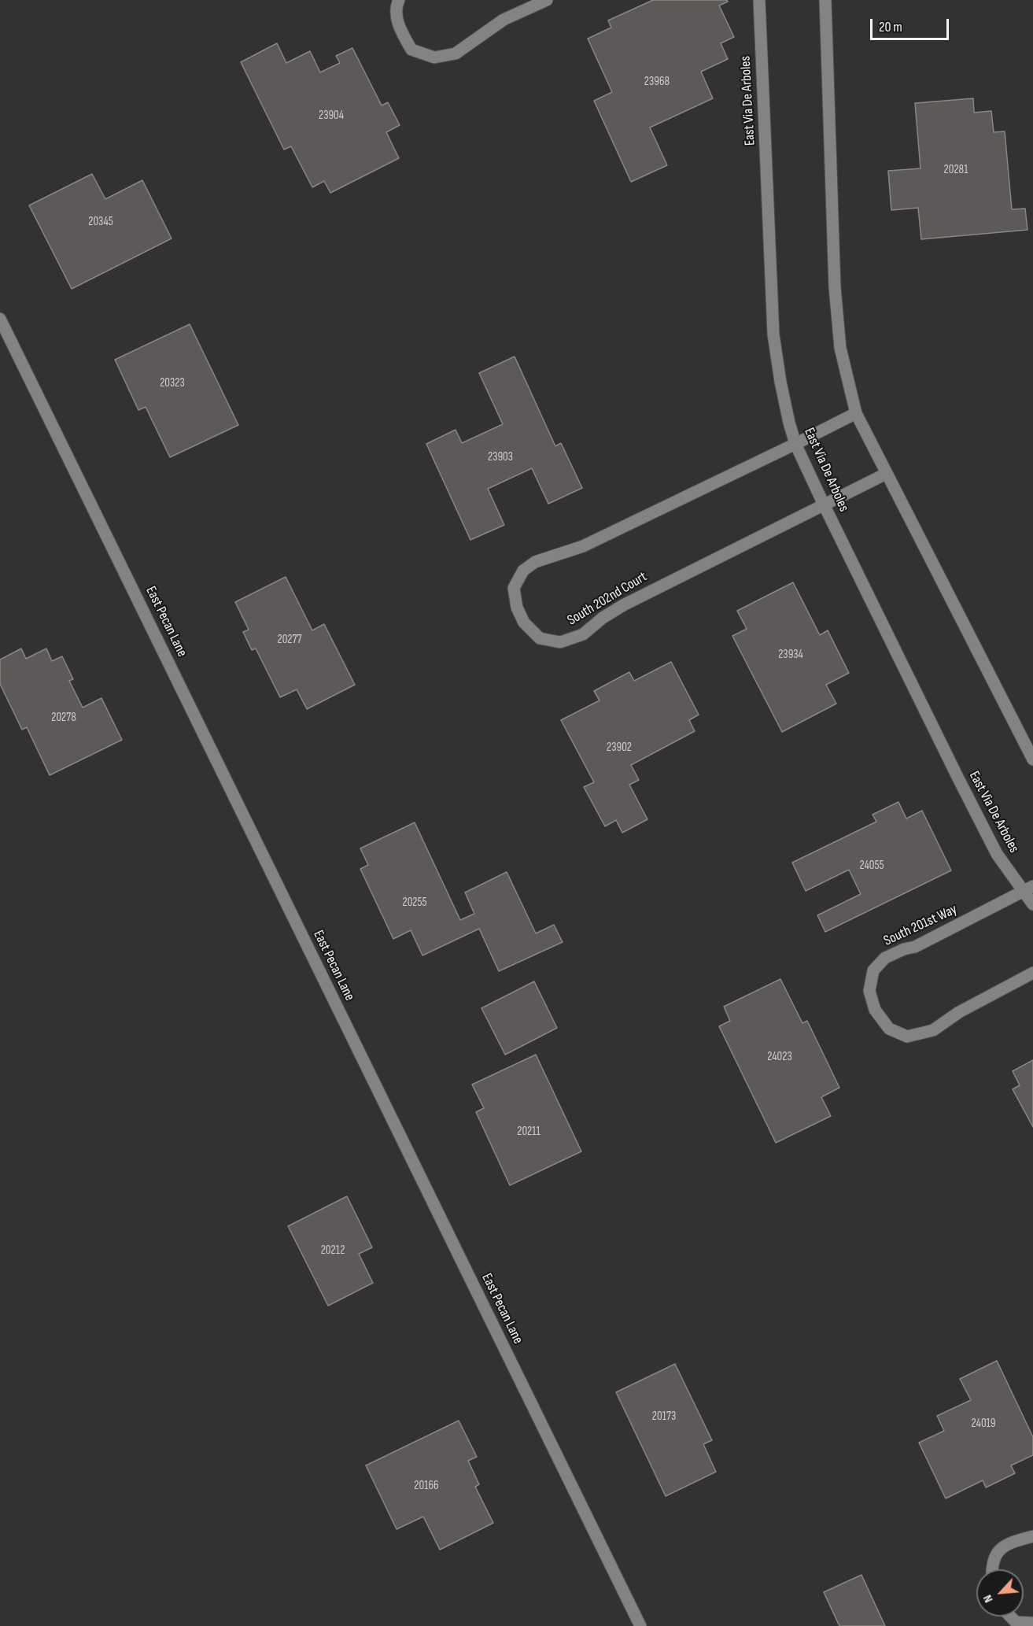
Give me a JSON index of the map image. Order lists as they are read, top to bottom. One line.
{"streets":{"street":["East Via De Arboles","South 202nd Court","East Pecan Lane","South 201st Way"]},"crossings":[["East Via De Arboles","South 202nd Court"],["East Via De Arboles","South 201st Way"]],"house_numbers":["23968","23904","20281","20345","20323","23903","20277","23934","20278","23902","24055","20255","24023","20211","20212","20173","24019","20166"],"scale_bar":"20 m","north":"bottom left"}
